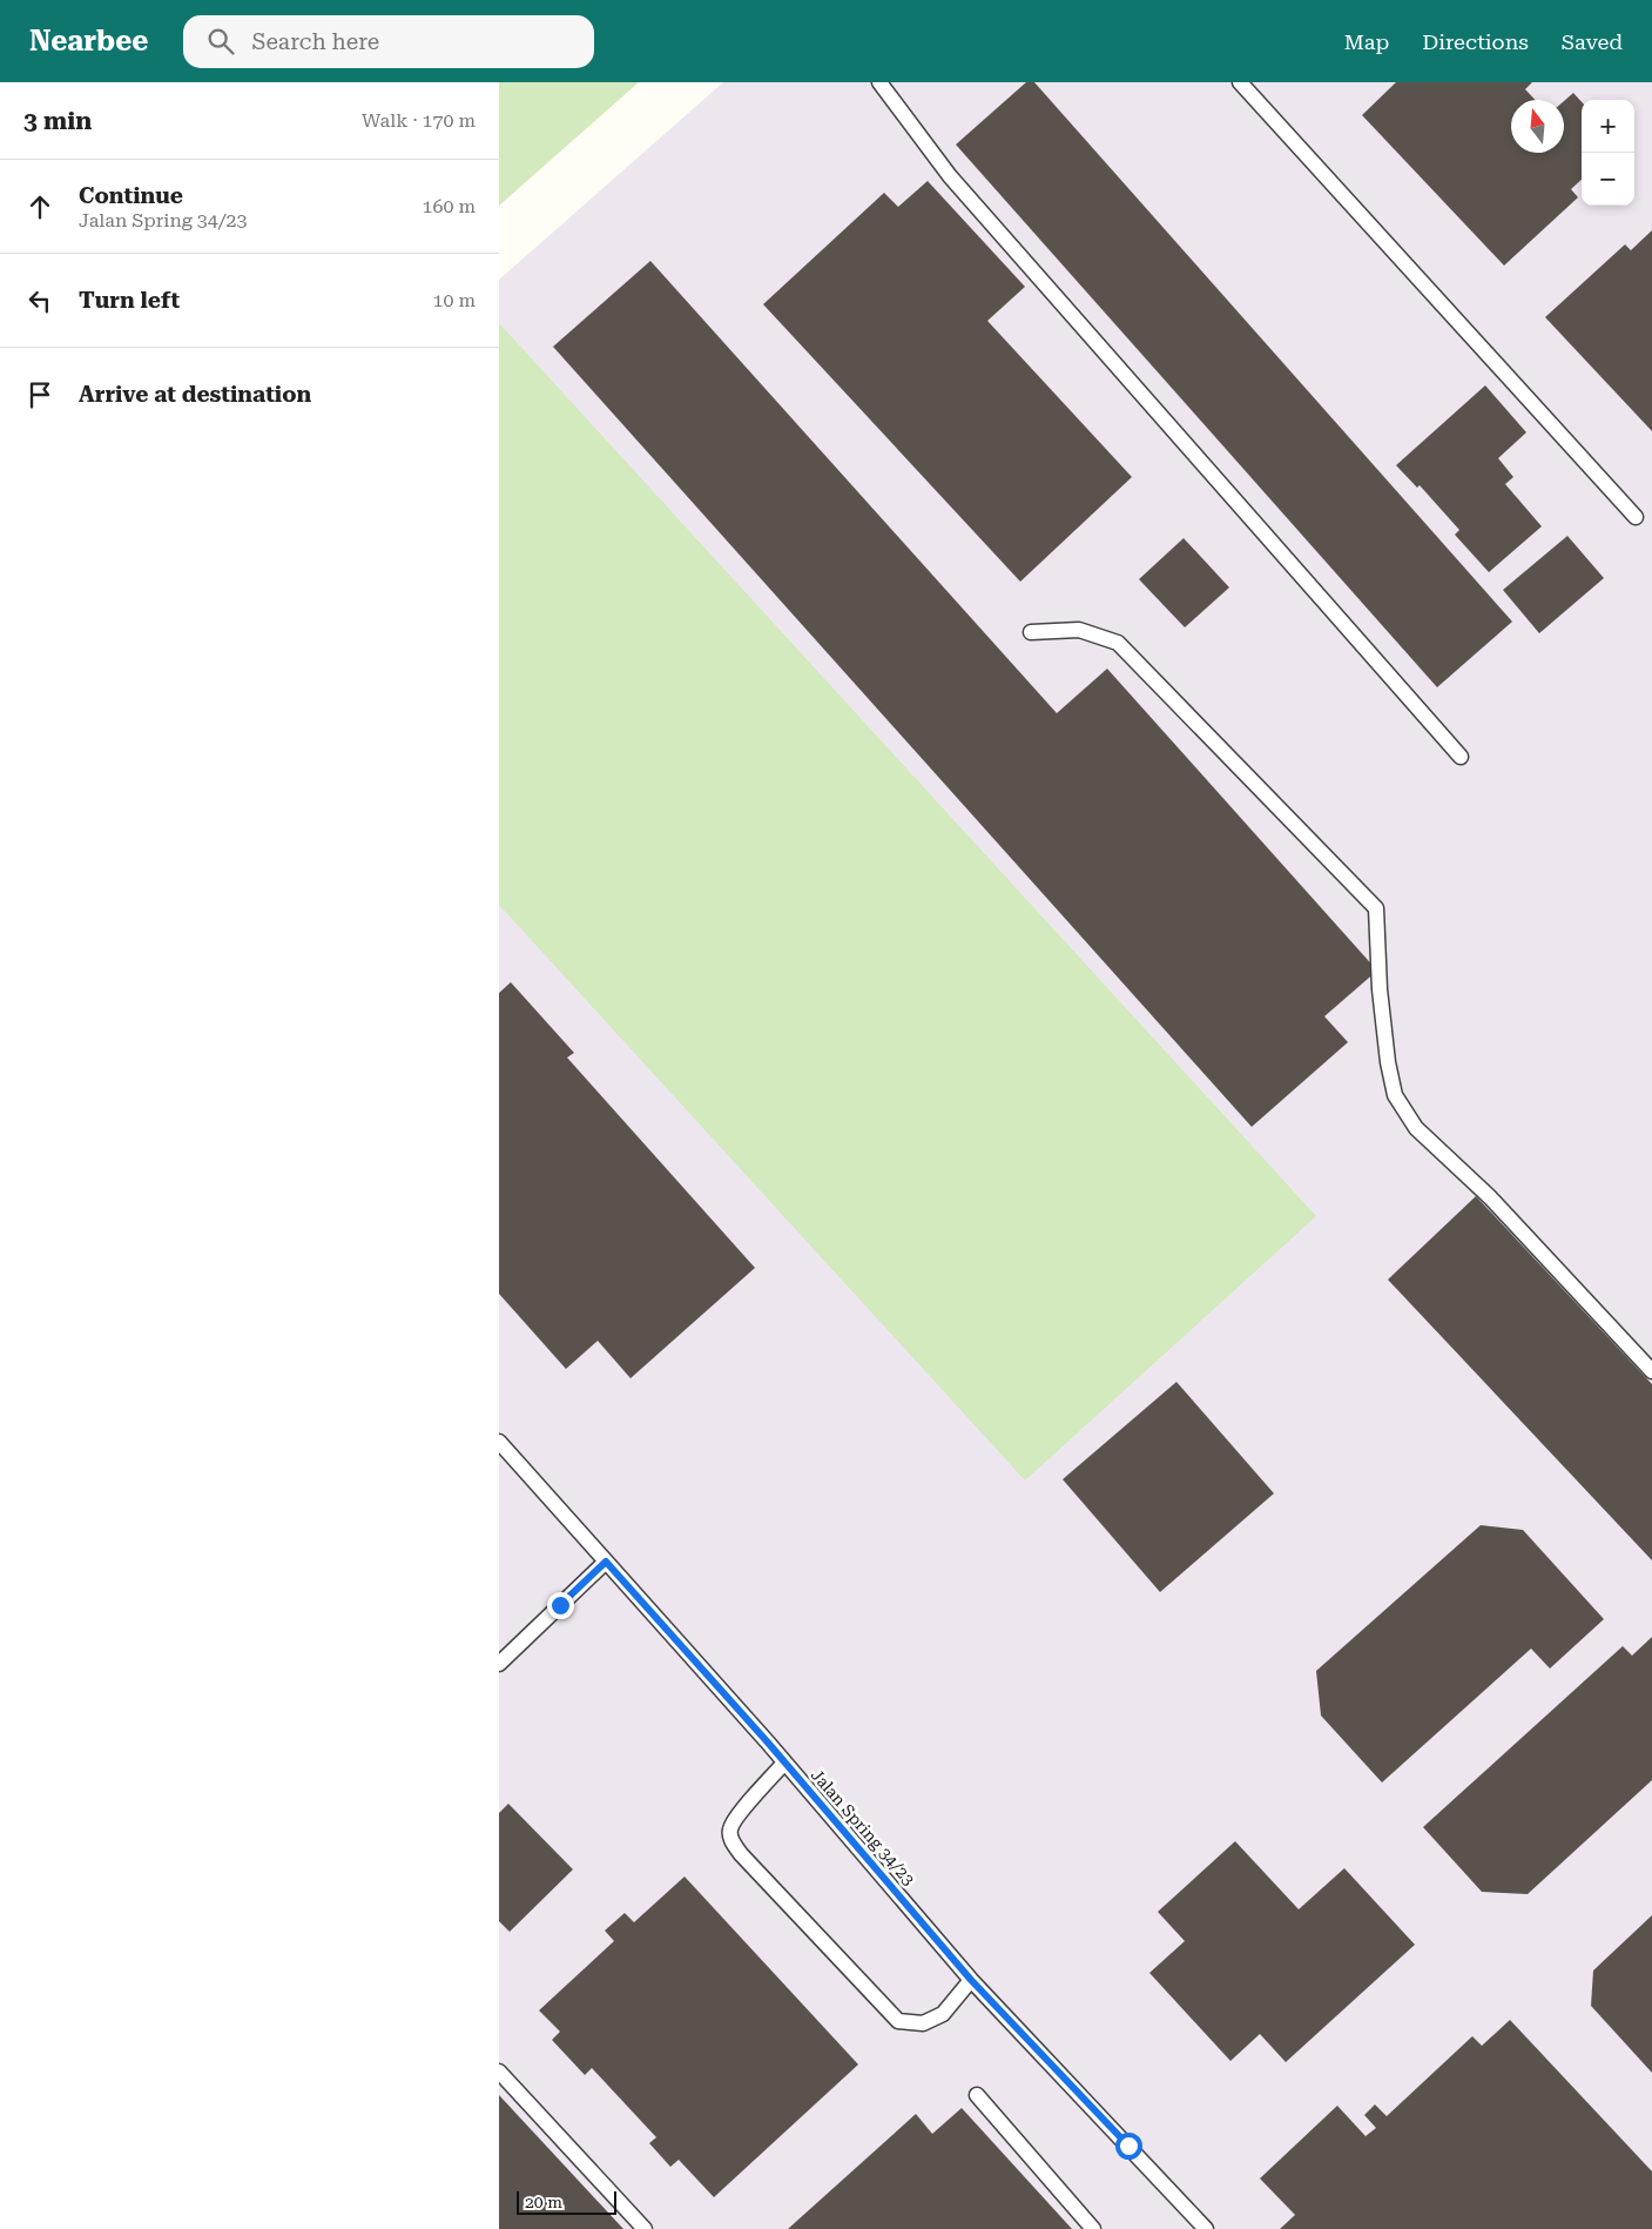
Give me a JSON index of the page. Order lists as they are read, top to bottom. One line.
{"streets":{"lane":["Jalan Spring 34/23"]},"scale_bar":"20 m","north":"top","page":{"header":"Nearbee","search":"Search here","nav":["Map","Directions","Saved"],"heading":["3 min","Walk · 170 m"],"map_buttons":["+","−"],"list":[["Continue","Jalan Spring 34/23","160 m"],["Turn left","10 m"],"Arrive at destination"],"scale":"20 m"}}
